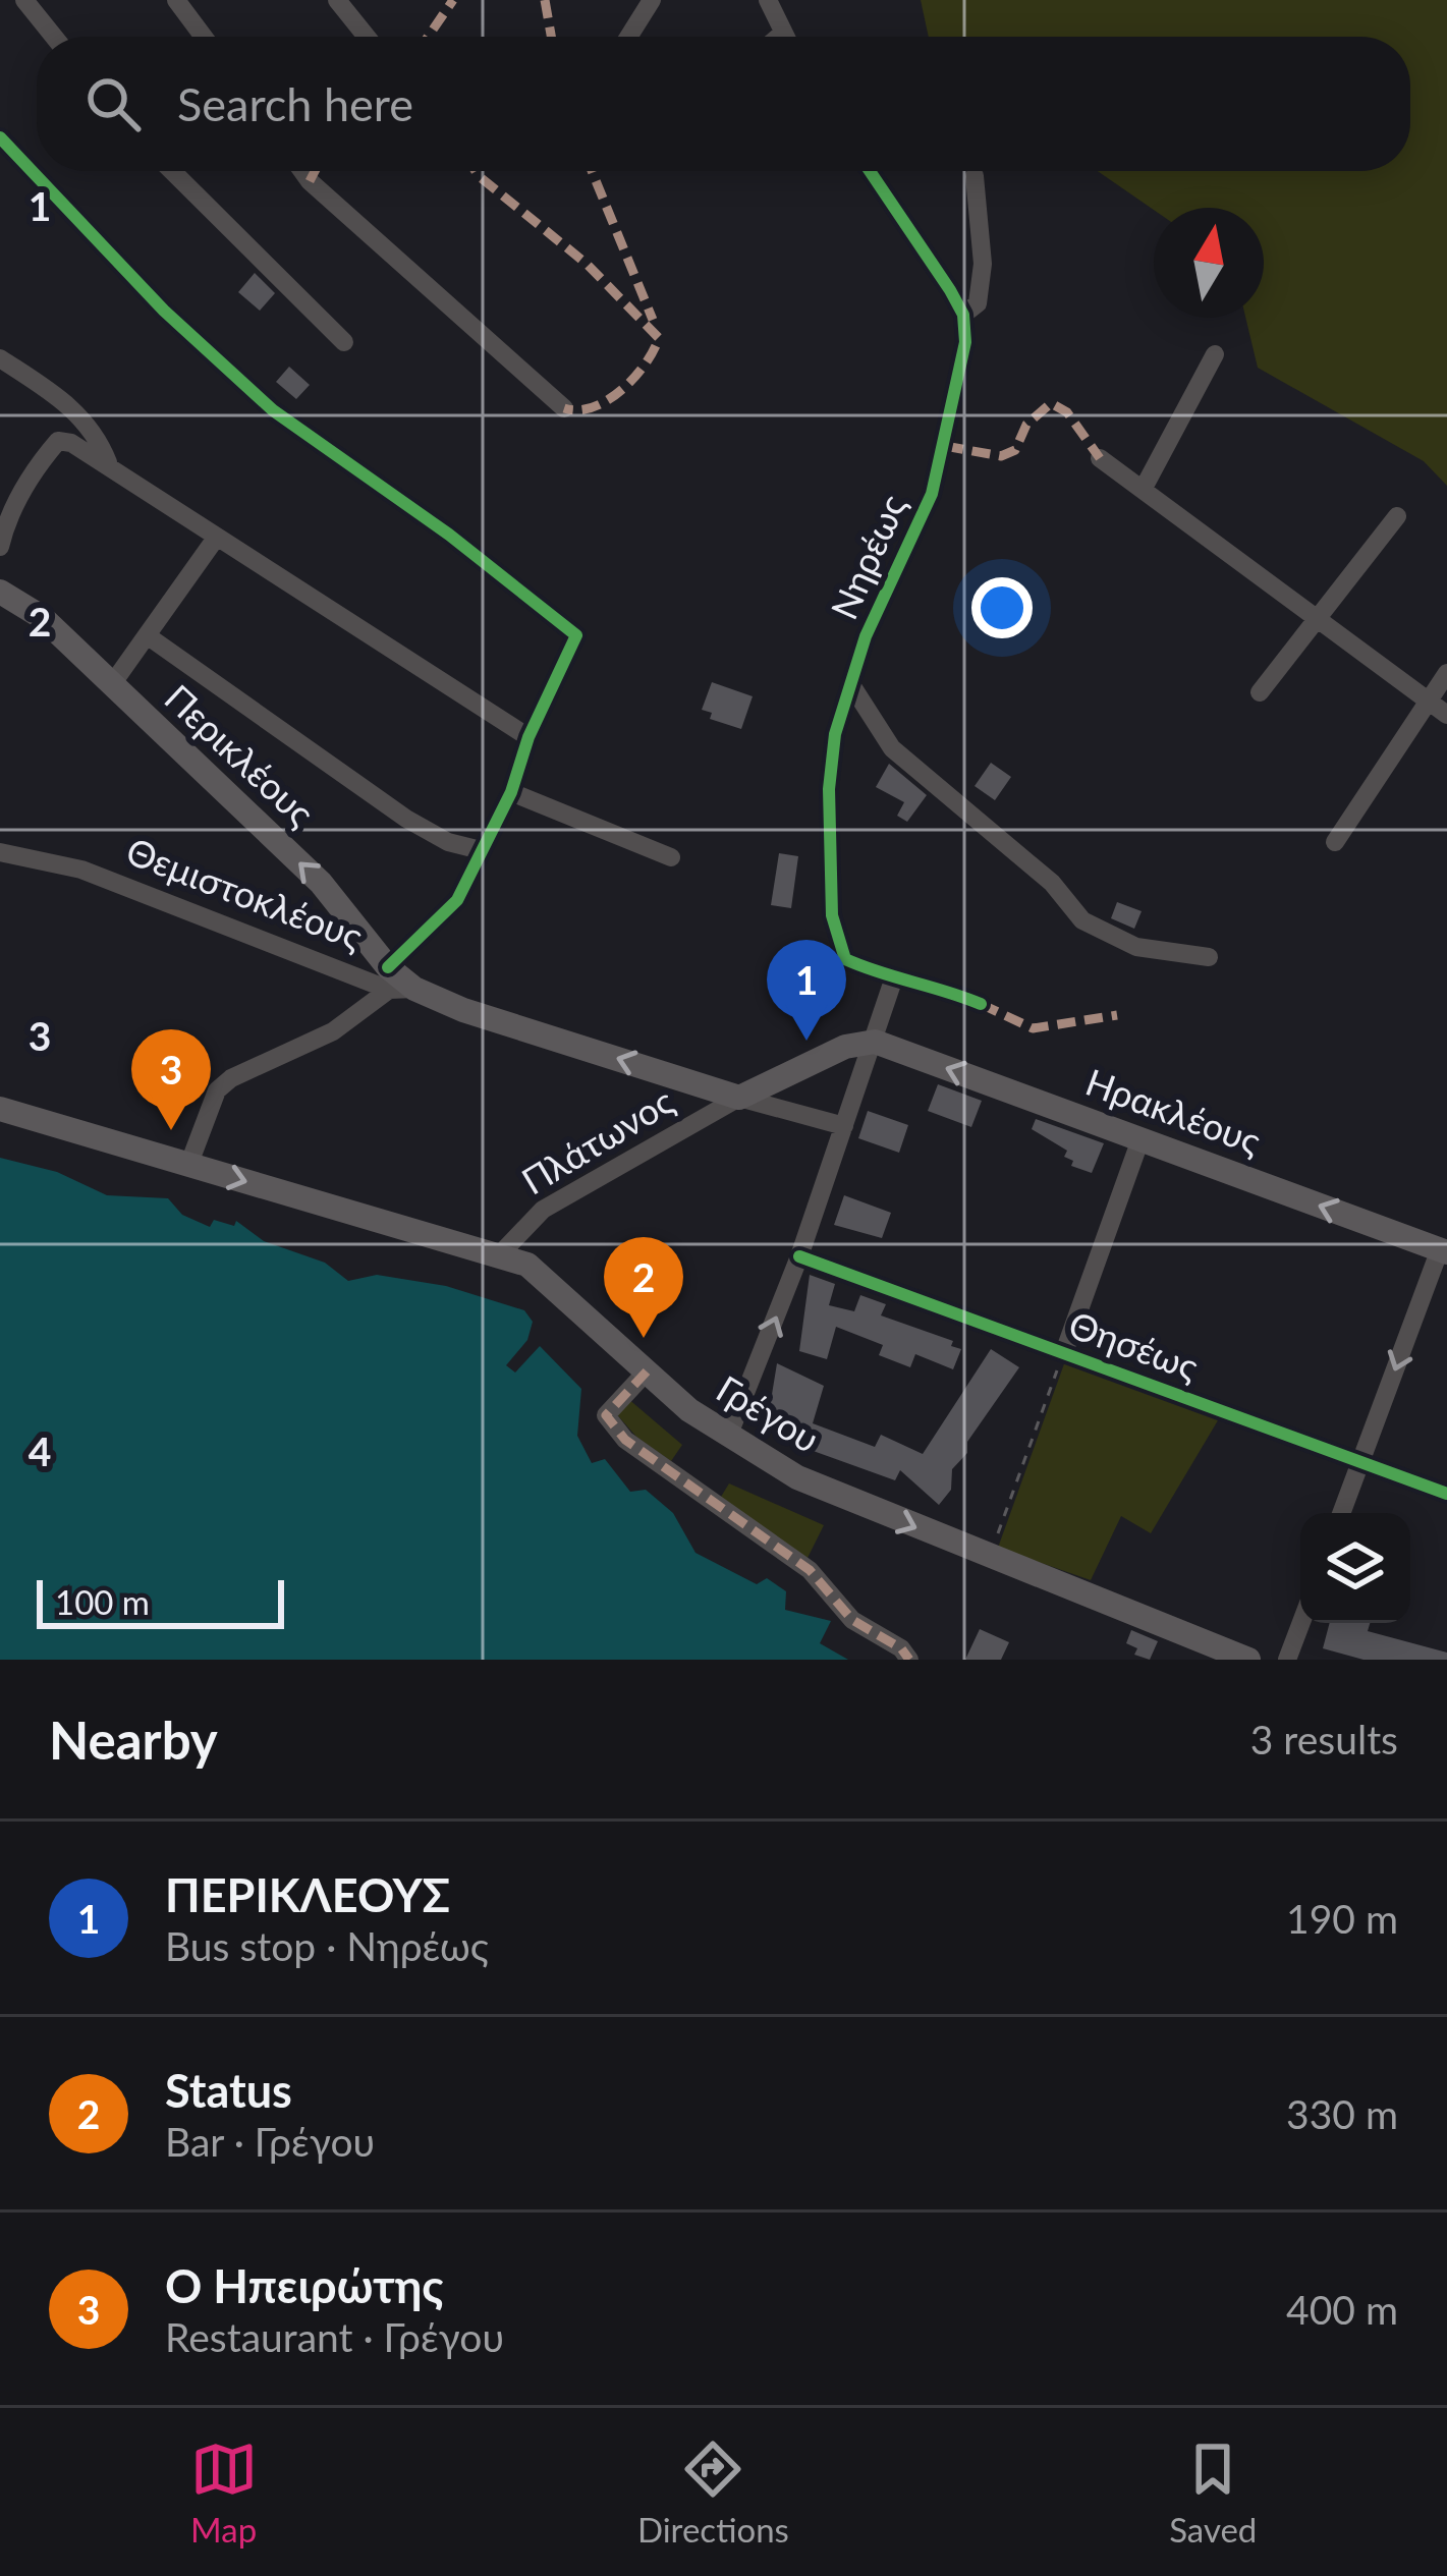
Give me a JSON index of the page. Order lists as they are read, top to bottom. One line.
{"streets":{"main road":["Περικλέους","Θεμιστοκλέους","Ηρακλέους","Γρέγου"],"street":["Νηρέως","Πλάτωνος","Θησέως"]},"crossings":[["Περικλέους","Θεμιστοκλέους"],["Θεμιστοκλέους","Πλάτωνος"],["Πλάτωνος","Γρέγου"]],"one_way":["Περικλέους","Ηρακλέους","Γρέγου"],"scale_bar":"100 m","north":"top","page":{"search":"Search here","pins":["1","3","2"],"scale":"100 m","heading":["Nearby","3 results"],"list":[{"mark":"1","name":"ΠΕΡΙΚΛΕΟΥΣ","note":"Bus stop · Νηρέως","value":"190 m"},{"mark":"2","name":"Status","note":"Bar · Γρέγου","value":"330 m"},{"mark":"3","name":"Ο Ηπειρώτης","note":"Restaurant · Γρέγου","value":"400 m"}],"nav":["Map","Directions","Saved"]},"grid":{"rows":["1","2","3","4"]}}
